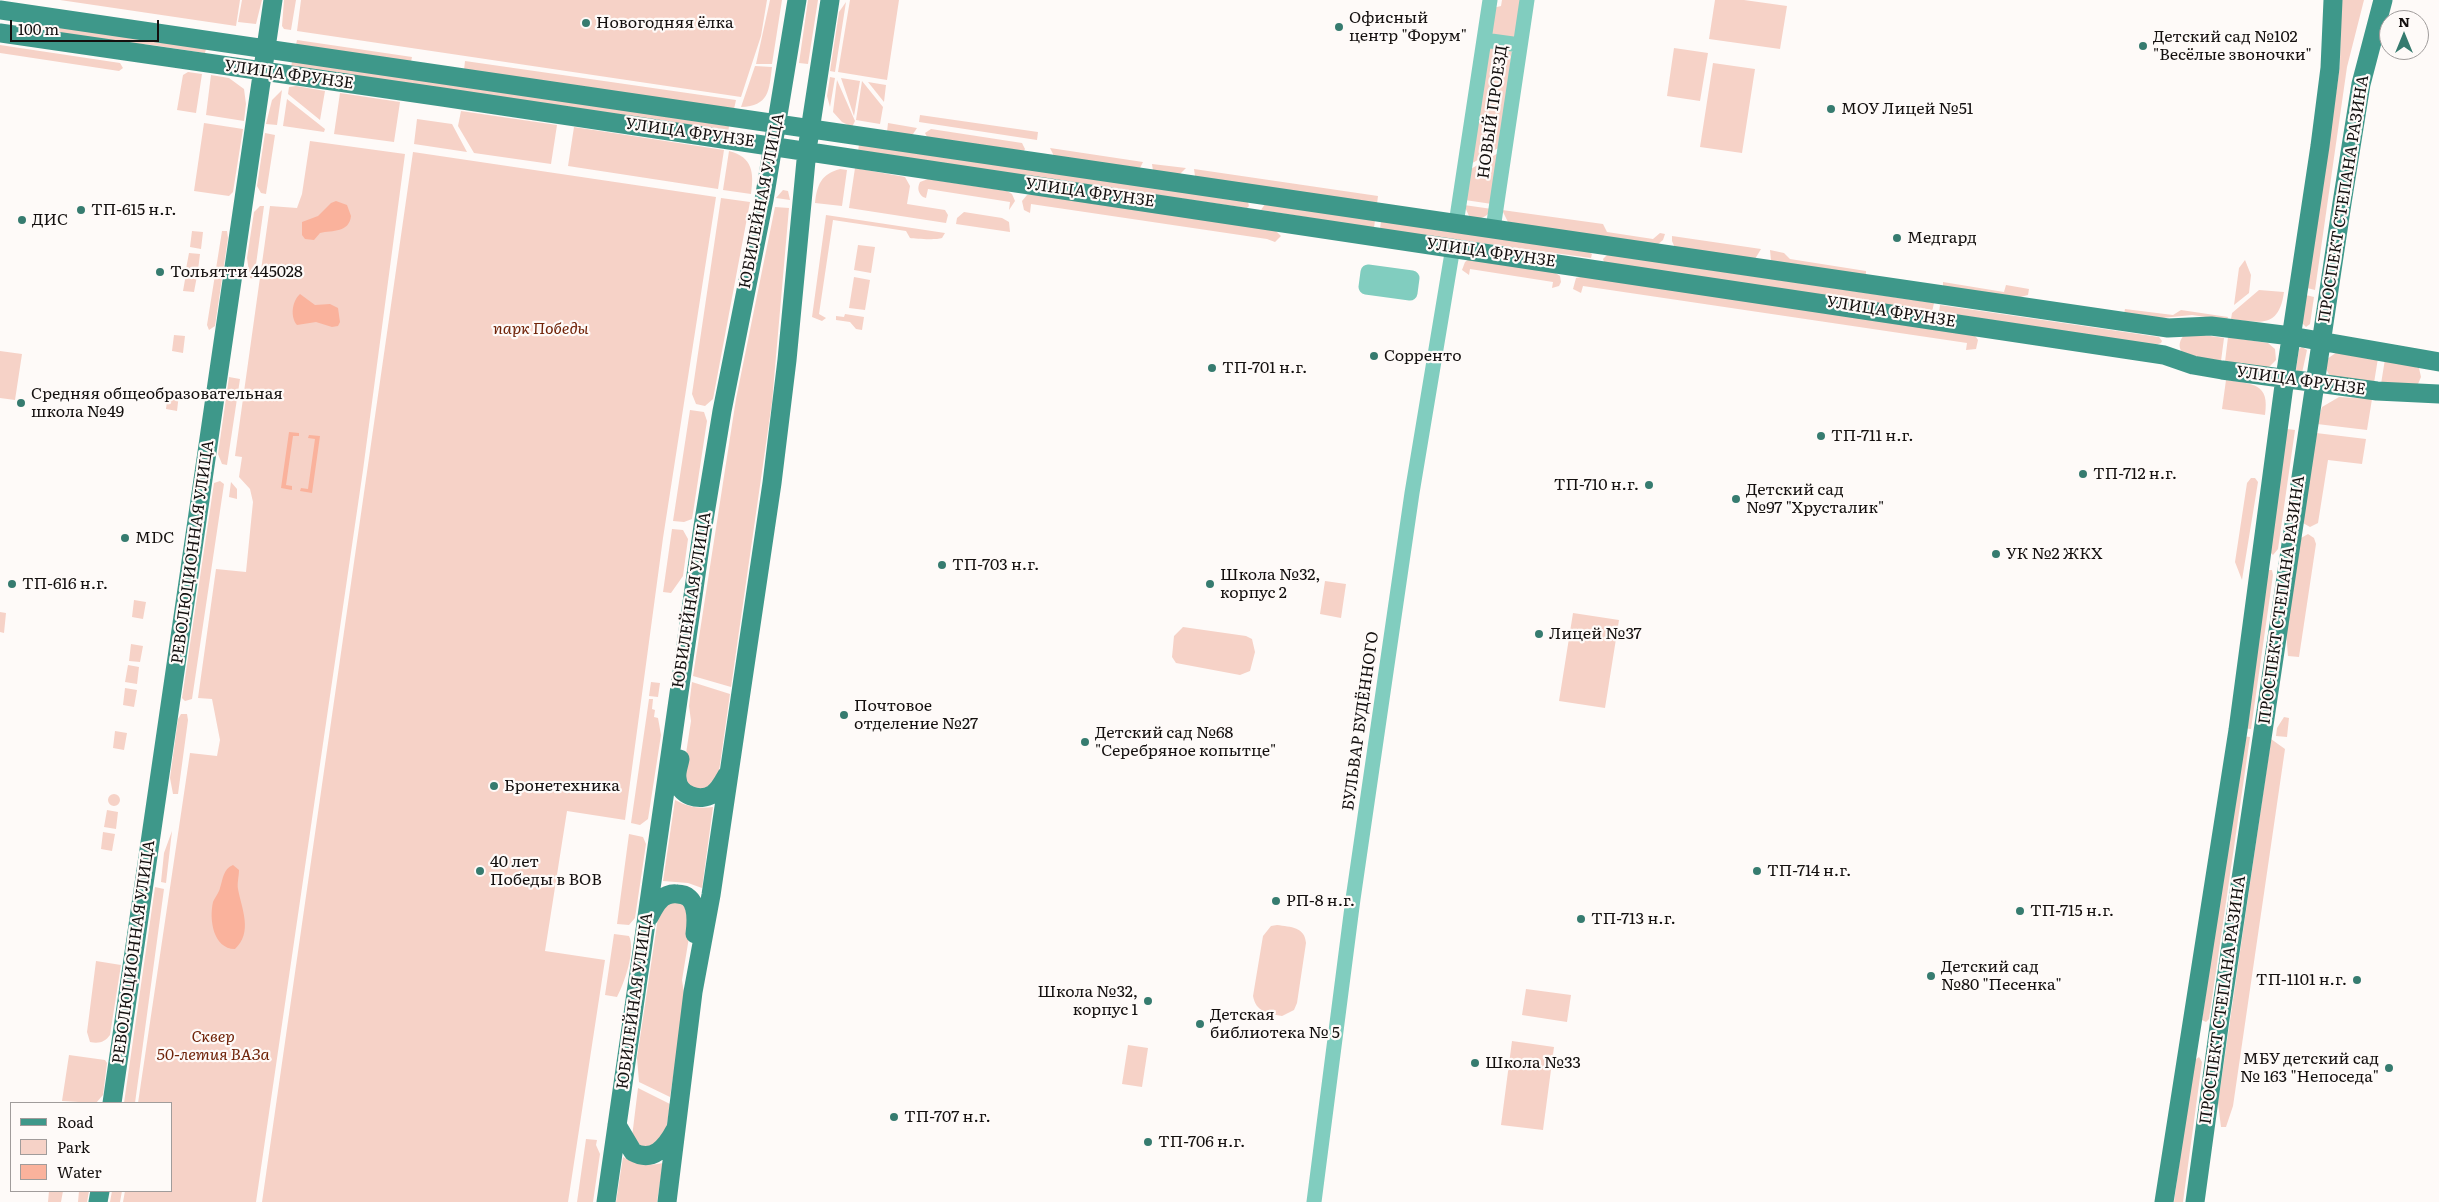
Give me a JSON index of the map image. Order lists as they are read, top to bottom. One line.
{"streets":{"main road":["УЛИЦА ФРУНЗЕ","ПРОСПЕКТ СТЕПАНА РАЗИНА","ЮБИЛЕЙНАЯ УЛИЦА","РЕВОЛЮЦИОННАЯ УЛИЦА"],"street":["НОВЫЙ ПРОЕЗД","БУЛЬВАР БУДЁННОГО"]},"crossings":[["УЛИЦА ФРУНЗЕ","НОВЫЙ ПРОЕЗД"],["УЛИЦА ФРУНЗЕ","ПРОСПЕКТ СТЕПАНА РАЗИНА"],["УЛИЦА ФРУНЗЕ","ЮБИЛЕЙНАЯ УЛИЦА"],["УЛИЦА ФРУНЗЕ","РЕВОЛЮЦИОННАЯ УЛИЦА"],["УЛИЦА ФРУНЗЕ","БУЛЬВАР БУДЁННОГО"]],"parks":["парк Победы","Сквер 50-летия ВАЗа"],"places":["Новогодняя ёлка","Офисный центр \"Форум\"","Детский сад №102 \"Весёлые звоночки\"","МОУ Лицей №51","ТП-615 н.г.","ДИС","Медгард","Тольятти 445028","Сорренто","ТП-701 н.г.","Средняя общеобразовательная школа №49","ТП-711 н.г.","ТП-712 н.г.","ТП-710 н.г.","Детский сад №97 \"Хрусталик\"","MDC","УК №2 ЖКХ","ТП-703 н.г.","ТП-616 н.г.","Школа №32, корпус 2","Лицей №37","Почтовое отделение №27","Детский сад №68 \"Серебряное копытце\"","Бронетехника","40 лет Победы в ВОВ","ТП-714 н.г.","РП-8 н.г.","ТП-715 н.г.","ТП-713 н.г.","Детский сад №80 \"Песенка\"","ТП-1101 н.г.","Школа №32, корпус 1","Детская библиотека № 5","Школа №33","МБУ детский сад № 163 \"Непоседа\"","ТП-707 н.г.","ТП-706 н.г."],"legend":["Road","Park","Water"],"scale_bar":"100 m","north":"top"}
